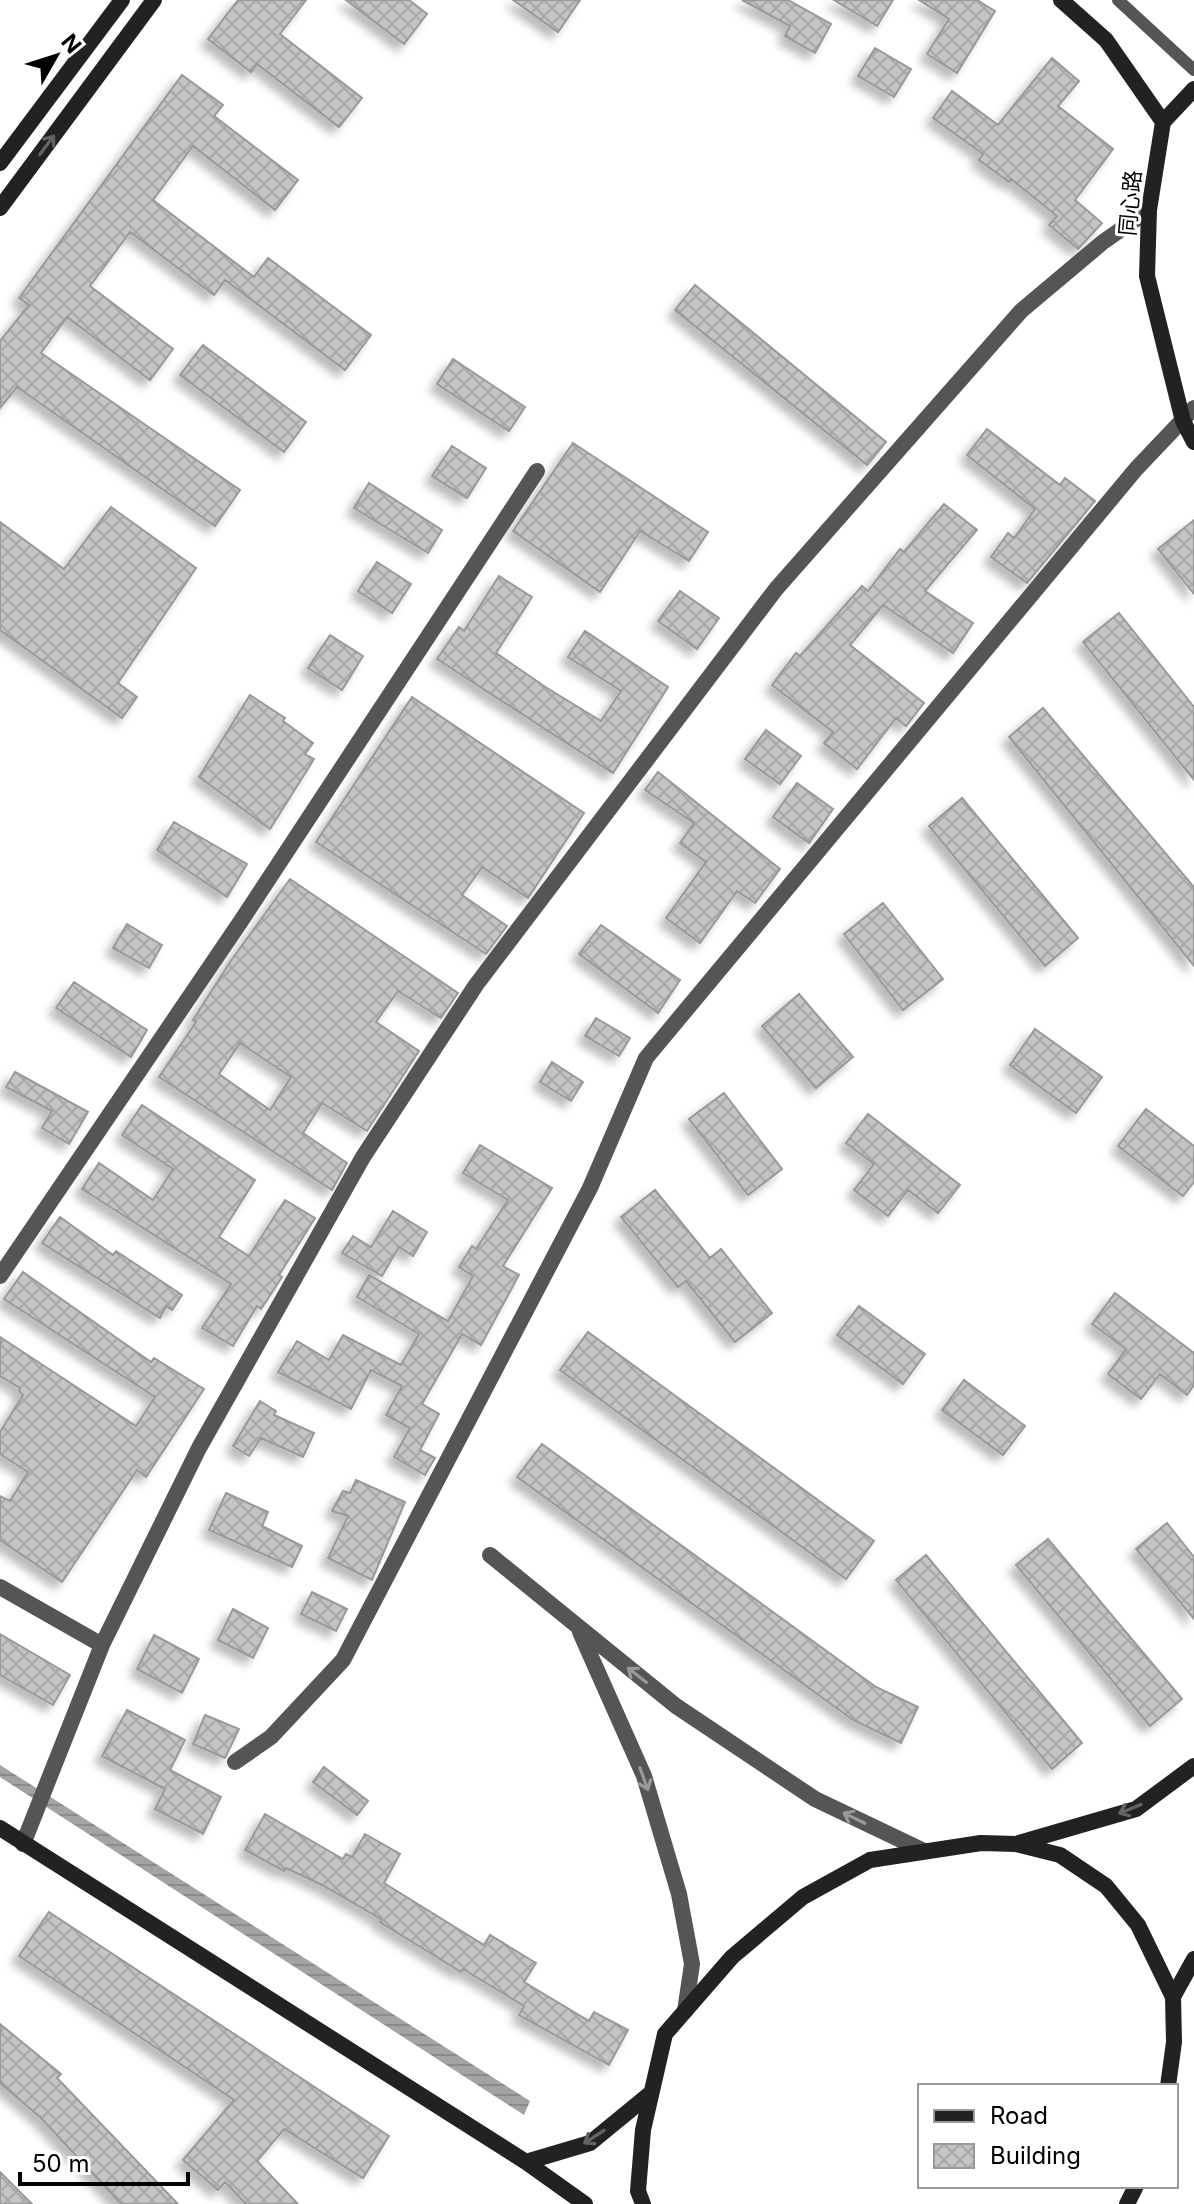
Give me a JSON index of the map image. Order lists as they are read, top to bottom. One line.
{"streets":{"street":["同心路"]},"legend":["Road","Building"],"scale_bar":"50 m","north":"top right"}
